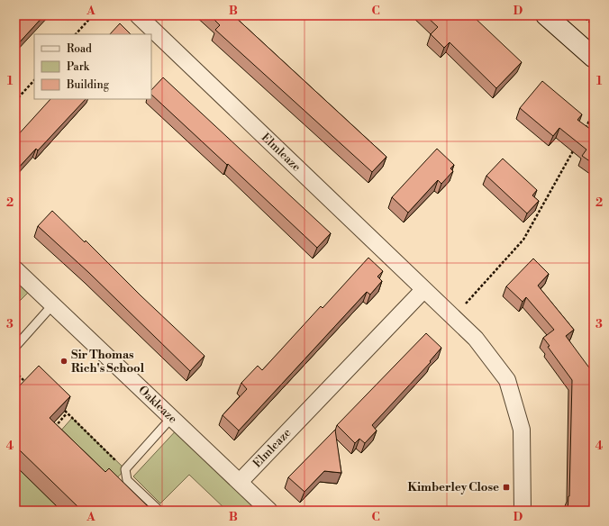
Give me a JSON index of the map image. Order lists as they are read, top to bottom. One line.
{"streets":{"street":["Elmleaze","Oakleaze"]},"crossings":[["Elmleaze","Oakleaze"]],"places":{"other":["Sir Thomas Rich's School"],"transit":["Kimberley Close"]},"legend":["Road","Park","Building"],"grid":{"columns":["A","B","C","D"],"rows":["1","2","3","4"]}}
